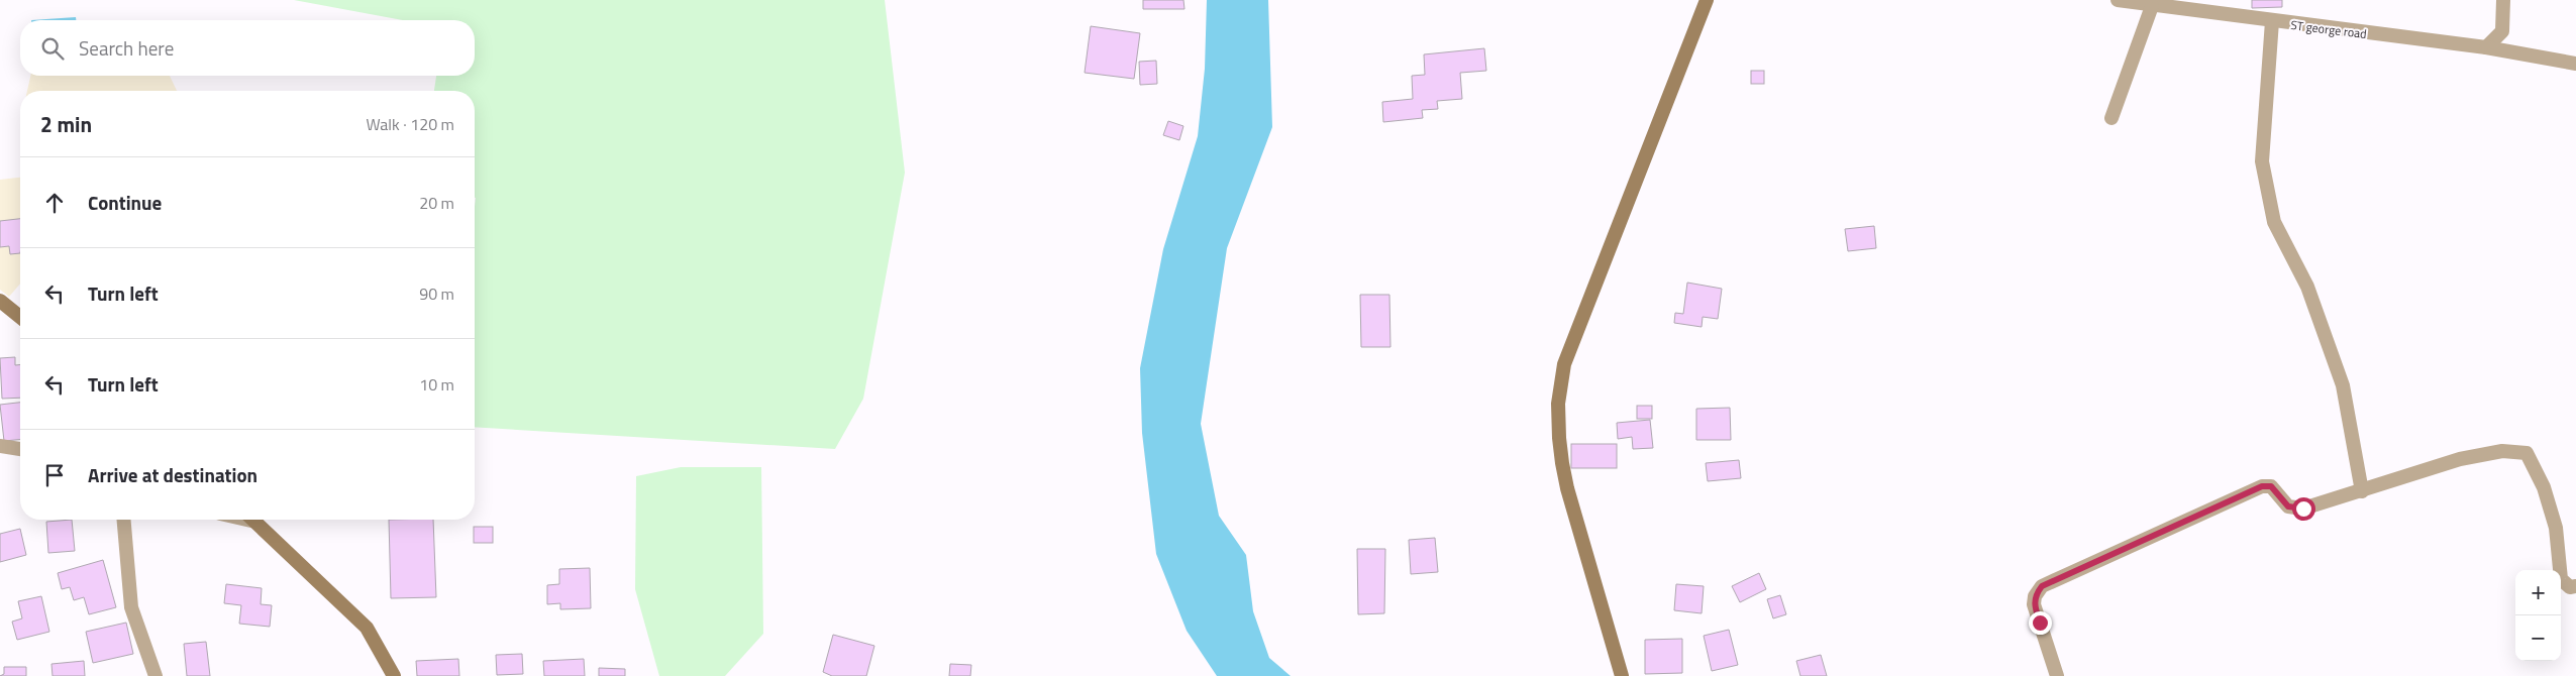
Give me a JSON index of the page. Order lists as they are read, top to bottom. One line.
{"streets":{"street":["ST george road"]},"page":{"search":"Search here","heading":["2 min","Walk · 120 m"],"list":[["Continue","20 m"],["Turn left","90 m"],["Turn left","10 m"],"Arrive at destination"],"map_buttons":["+","−"]}}
